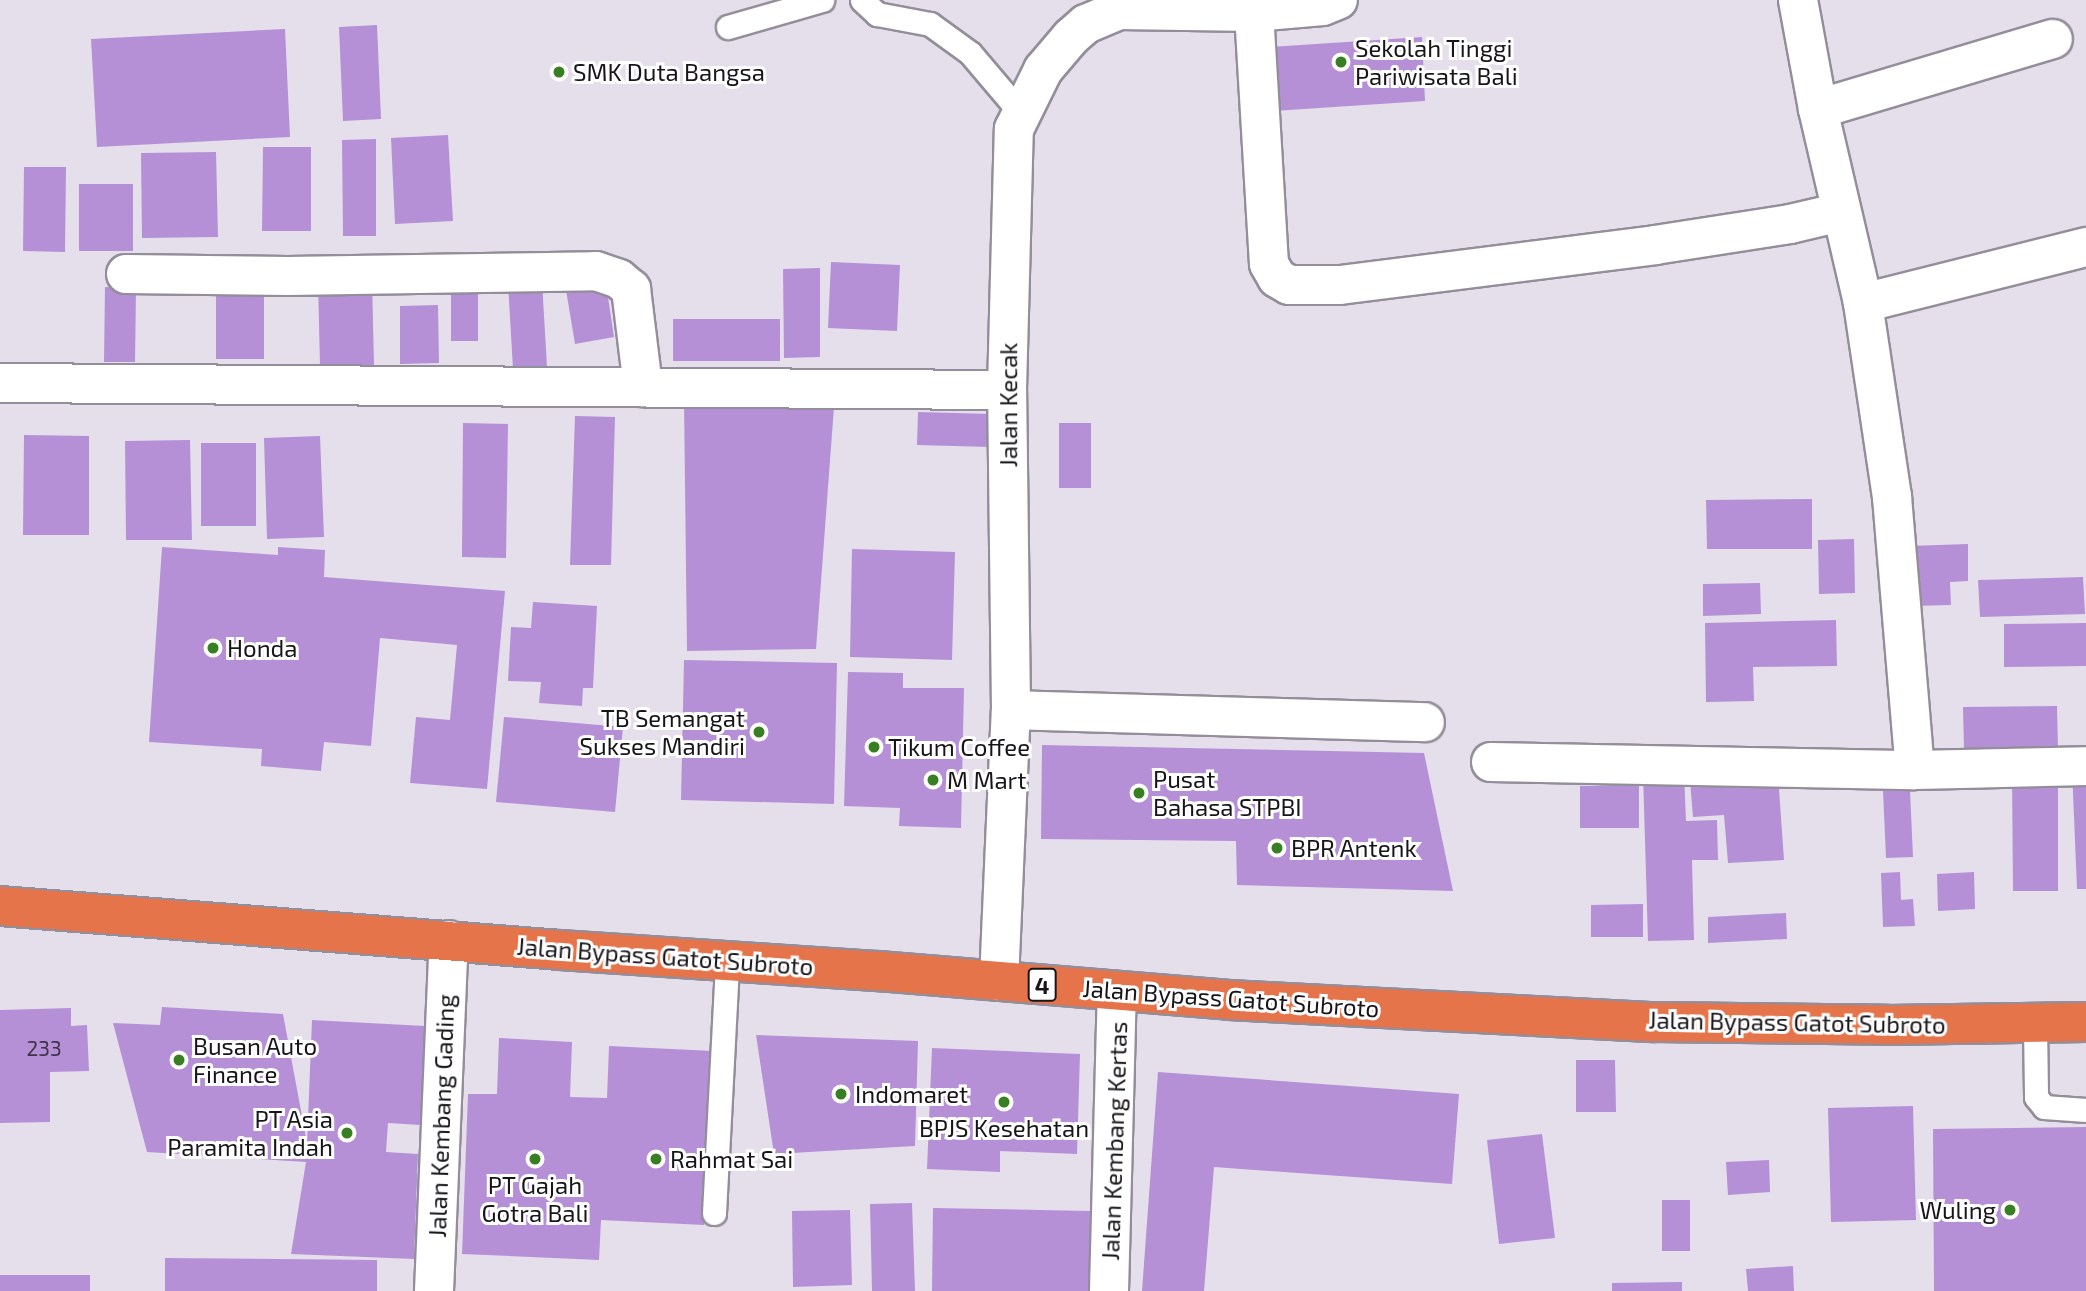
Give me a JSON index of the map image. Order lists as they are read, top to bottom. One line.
{"streets":{"highway":["Jalan Bypass Gatot Subroto","4"],"street":["Jalan Kecak","Jalan Kembang Gading","Jalan Kembang Kertas"]},"crossings":[["Jalan Kecak","Jalan Bypass Gatot Subroto"],["Jalan Bypass Gatot Subroto","Jalan Kembang Gading"],["Jalan Bypass Gatot Subroto","Jalan Kembang Kertas"]],"places":["Sekolah Tinggi Pariwisata Bali","SMK Duta Bangsa","Honda","TB Semangat Sukses Mandiri","Tikum Coffee","M Mart","Pusat Bahasa STPBI","BPR Antenk","Busan Auto Finance","Indomaret","BPJS Kesehatan","PT Asia Paramita Indah","PT Gajah Gotra Bali","Rahmat Sai","Wuling"],"house_numbers":["233"]}
